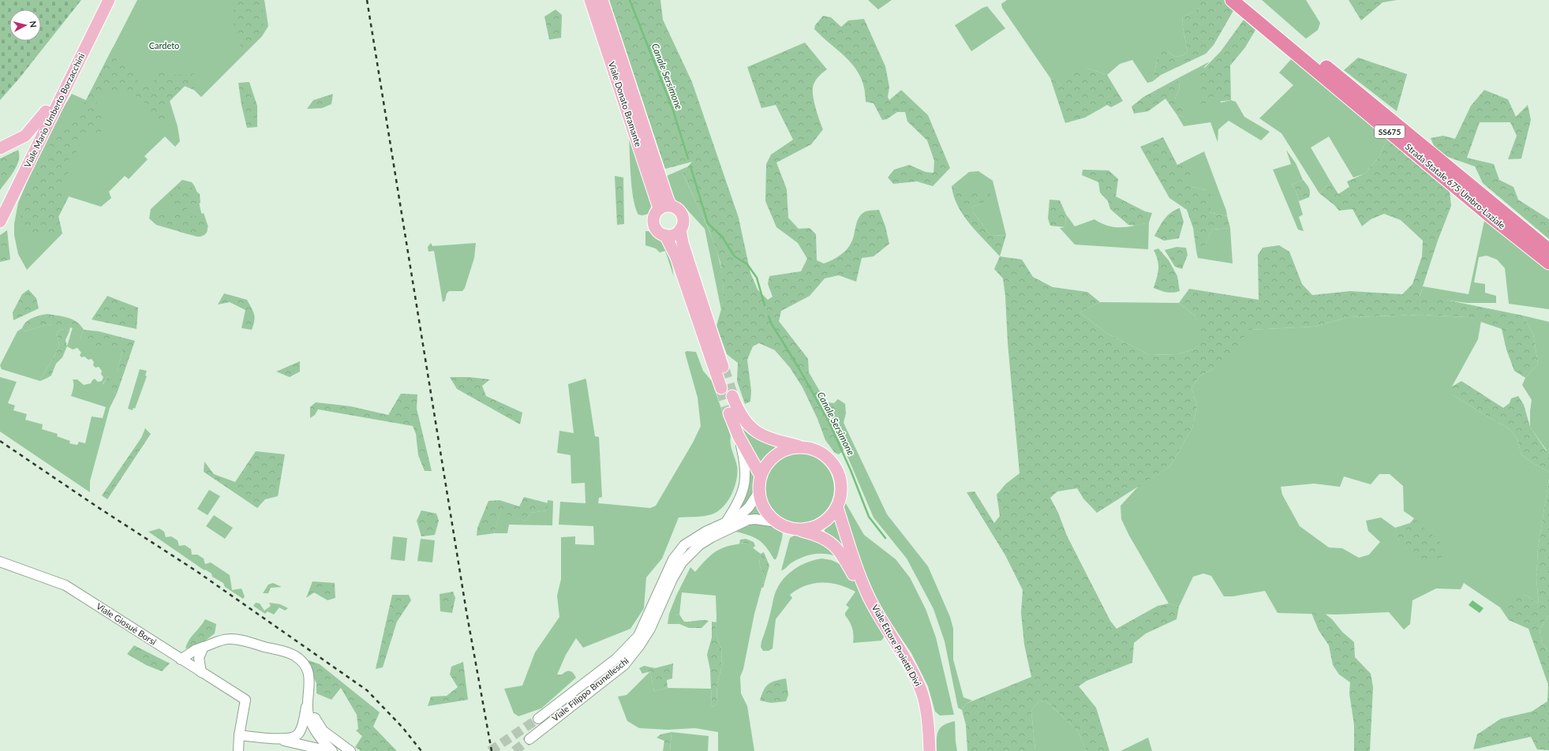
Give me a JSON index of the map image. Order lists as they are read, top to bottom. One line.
{"streets":{"highway":["SS675","Strada Statale 675 Umbro-Laziale"],"main road":["Viale Donato Bramante","Viale Mario Umberto Borzacchini","Viale Ettore Proietti Divi"],"street":["Viale Giosuè Borsi","Viale Filippo Brunelleschi"]},"crossings":[["Viale Ettore Proietti Divi","Viale Filippo Brunelleschi"]],"water":["Canale Sersimone"],"parks":["Cardeto"],"north":"right"}
